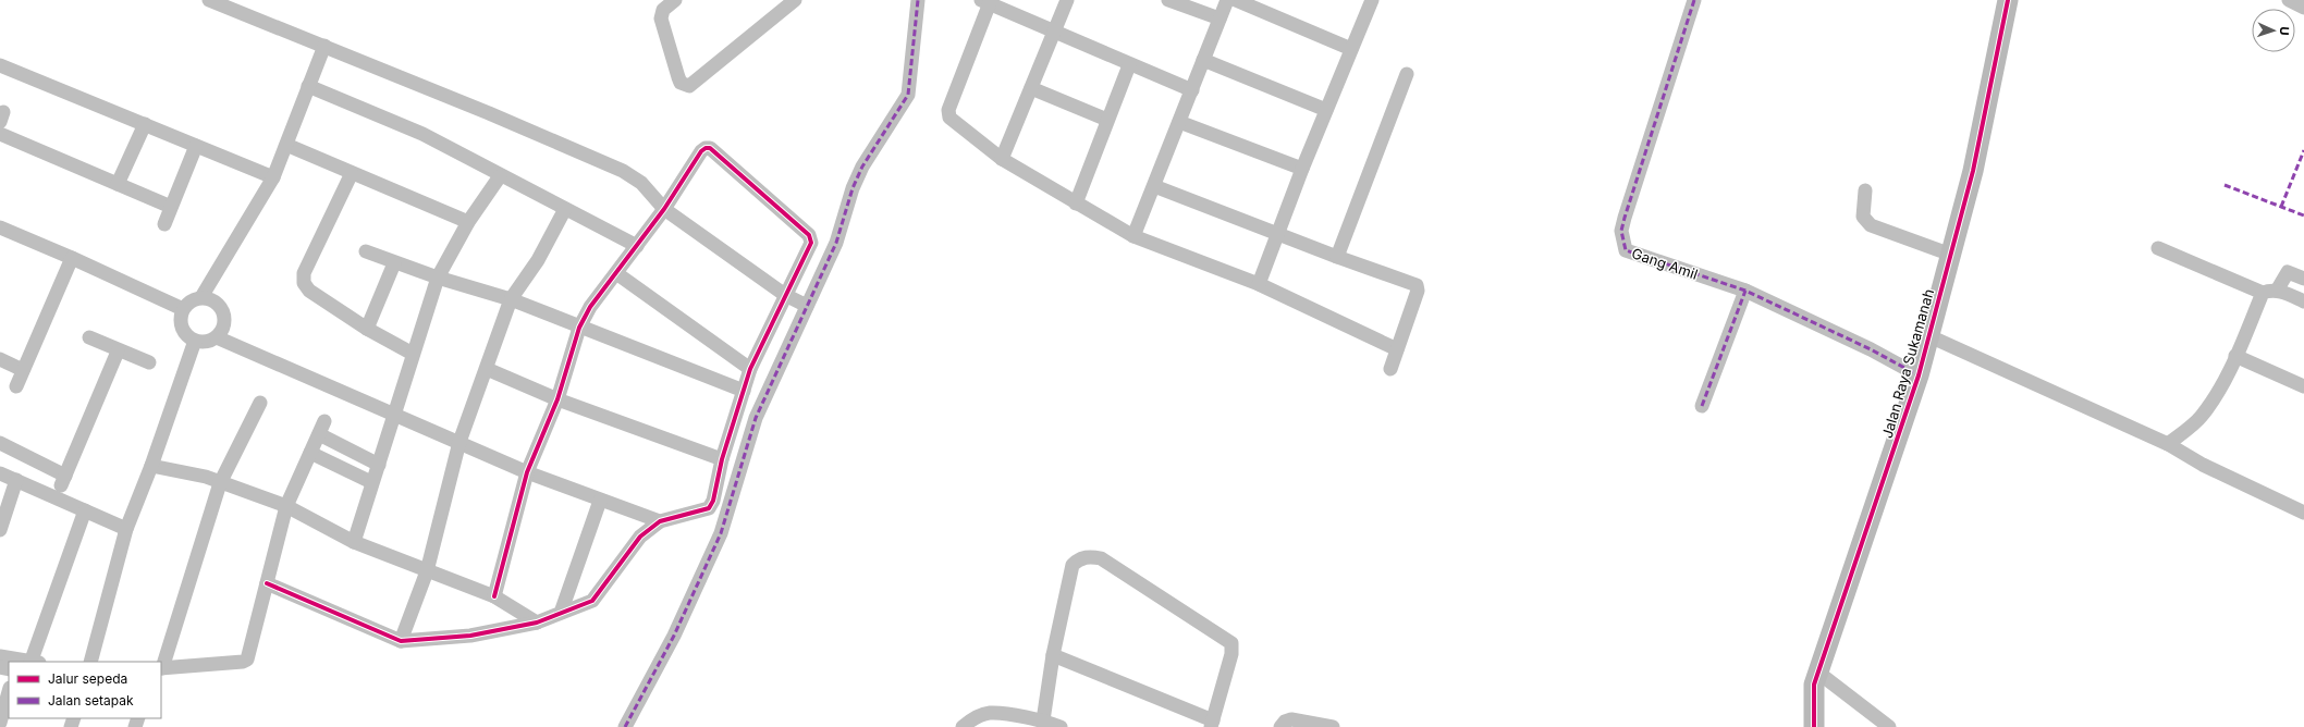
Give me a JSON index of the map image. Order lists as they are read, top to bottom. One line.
{"streets":{"street":["Gang Amil","Jalan Raya Sukamanah"]},"crossings":[["Gang Amil","Jalan Raya Sukamanah"]],"legend":["Jalur sepeda","Jalan setapak"],"north":"right"}
